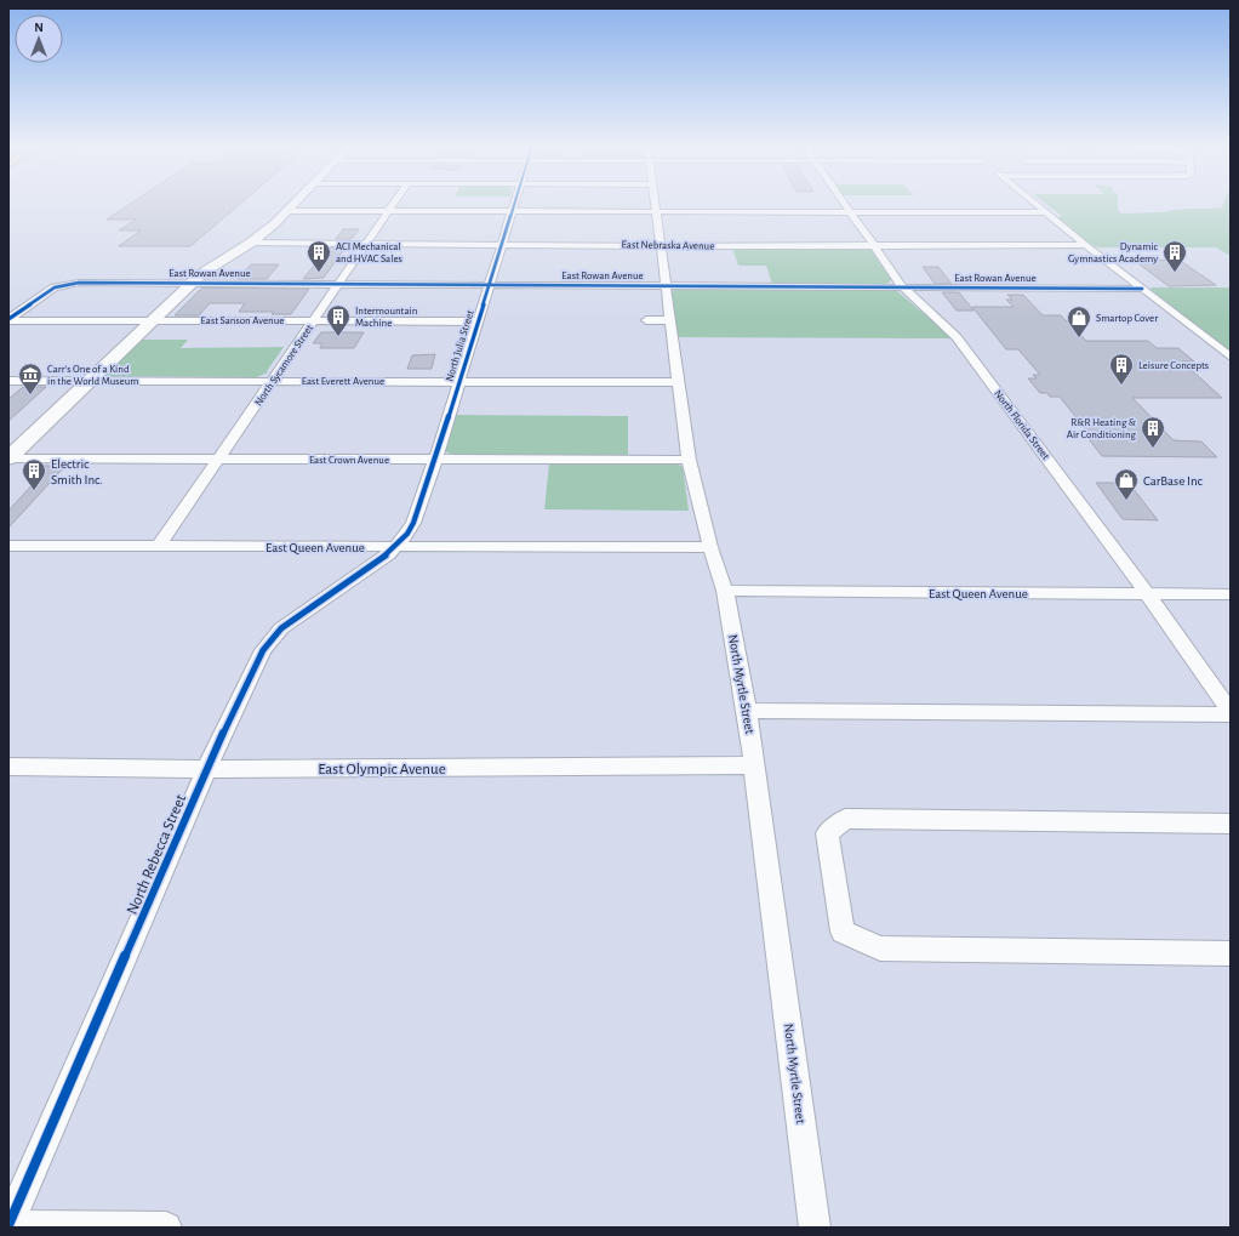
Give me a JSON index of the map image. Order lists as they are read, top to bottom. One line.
{"streets":{"street":["East Nebraska Avenue","East Rowan Avenue","East Sanson Avenue","North Julia Street","North Sycamore Street","East Everett Avenue","North Florida Street","East Crown Avenue","East Queen Avenue","North Myrtle Street","East Olympic Avenue","North Rebecca Street"]},"crossings":[["East Nebraska Avenue","North Julia Street"],["East Nebraska Avenue","North Sycamore Street"],["East Nebraska Avenue","North Florida Street"],["East Nebraska Avenue","North Myrtle Street"],["East Rowan Avenue","East Sanson Avenue"],["East Rowan Avenue","North Julia Street"],["East Rowan Avenue","North Sycamore Street"],["East Rowan Avenue","North Florida Street"],["East Rowan Avenue","North Myrtle Street"],["East Sanson Avenue","North Julia Street"],["East Sanson Avenue","North Sycamore Street"],["North Julia Street","East Everett Avenue"],["North Julia Street","East Crown Avenue"],["North Julia Street","East Queen Avenue"],["North Julia Street","North Rebecca Street"],["North Sycamore Street","East Everett Avenue"],["North Sycamore Street","East Crown Avenue"],["North Sycamore Street","East Queen Avenue"],["East Everett Avenue","North Myrtle Street"],["North Florida Street","East Queen Avenue"],["East Crown Avenue","North Myrtle Street"],["East Queen Avenue","North Myrtle Street"],["East Queen Avenue","North Rebecca Street"],["North Myrtle Street","East Olympic Avenue"],["East Olympic Avenue","North Rebecca Street"]],"places":{"building":["ACI Mechanical and HVAC Sales","Dynamic Gymnastics Academy","Intermountain Machine","Leisure Concepts","R&R Heating & Air Conditioning","Electric Smith Inc."],"shop":["Smartop Cover","CarBase Inc"],"museum":["Carr's One of a Kind in the World Museum"]},"north":"top"}
